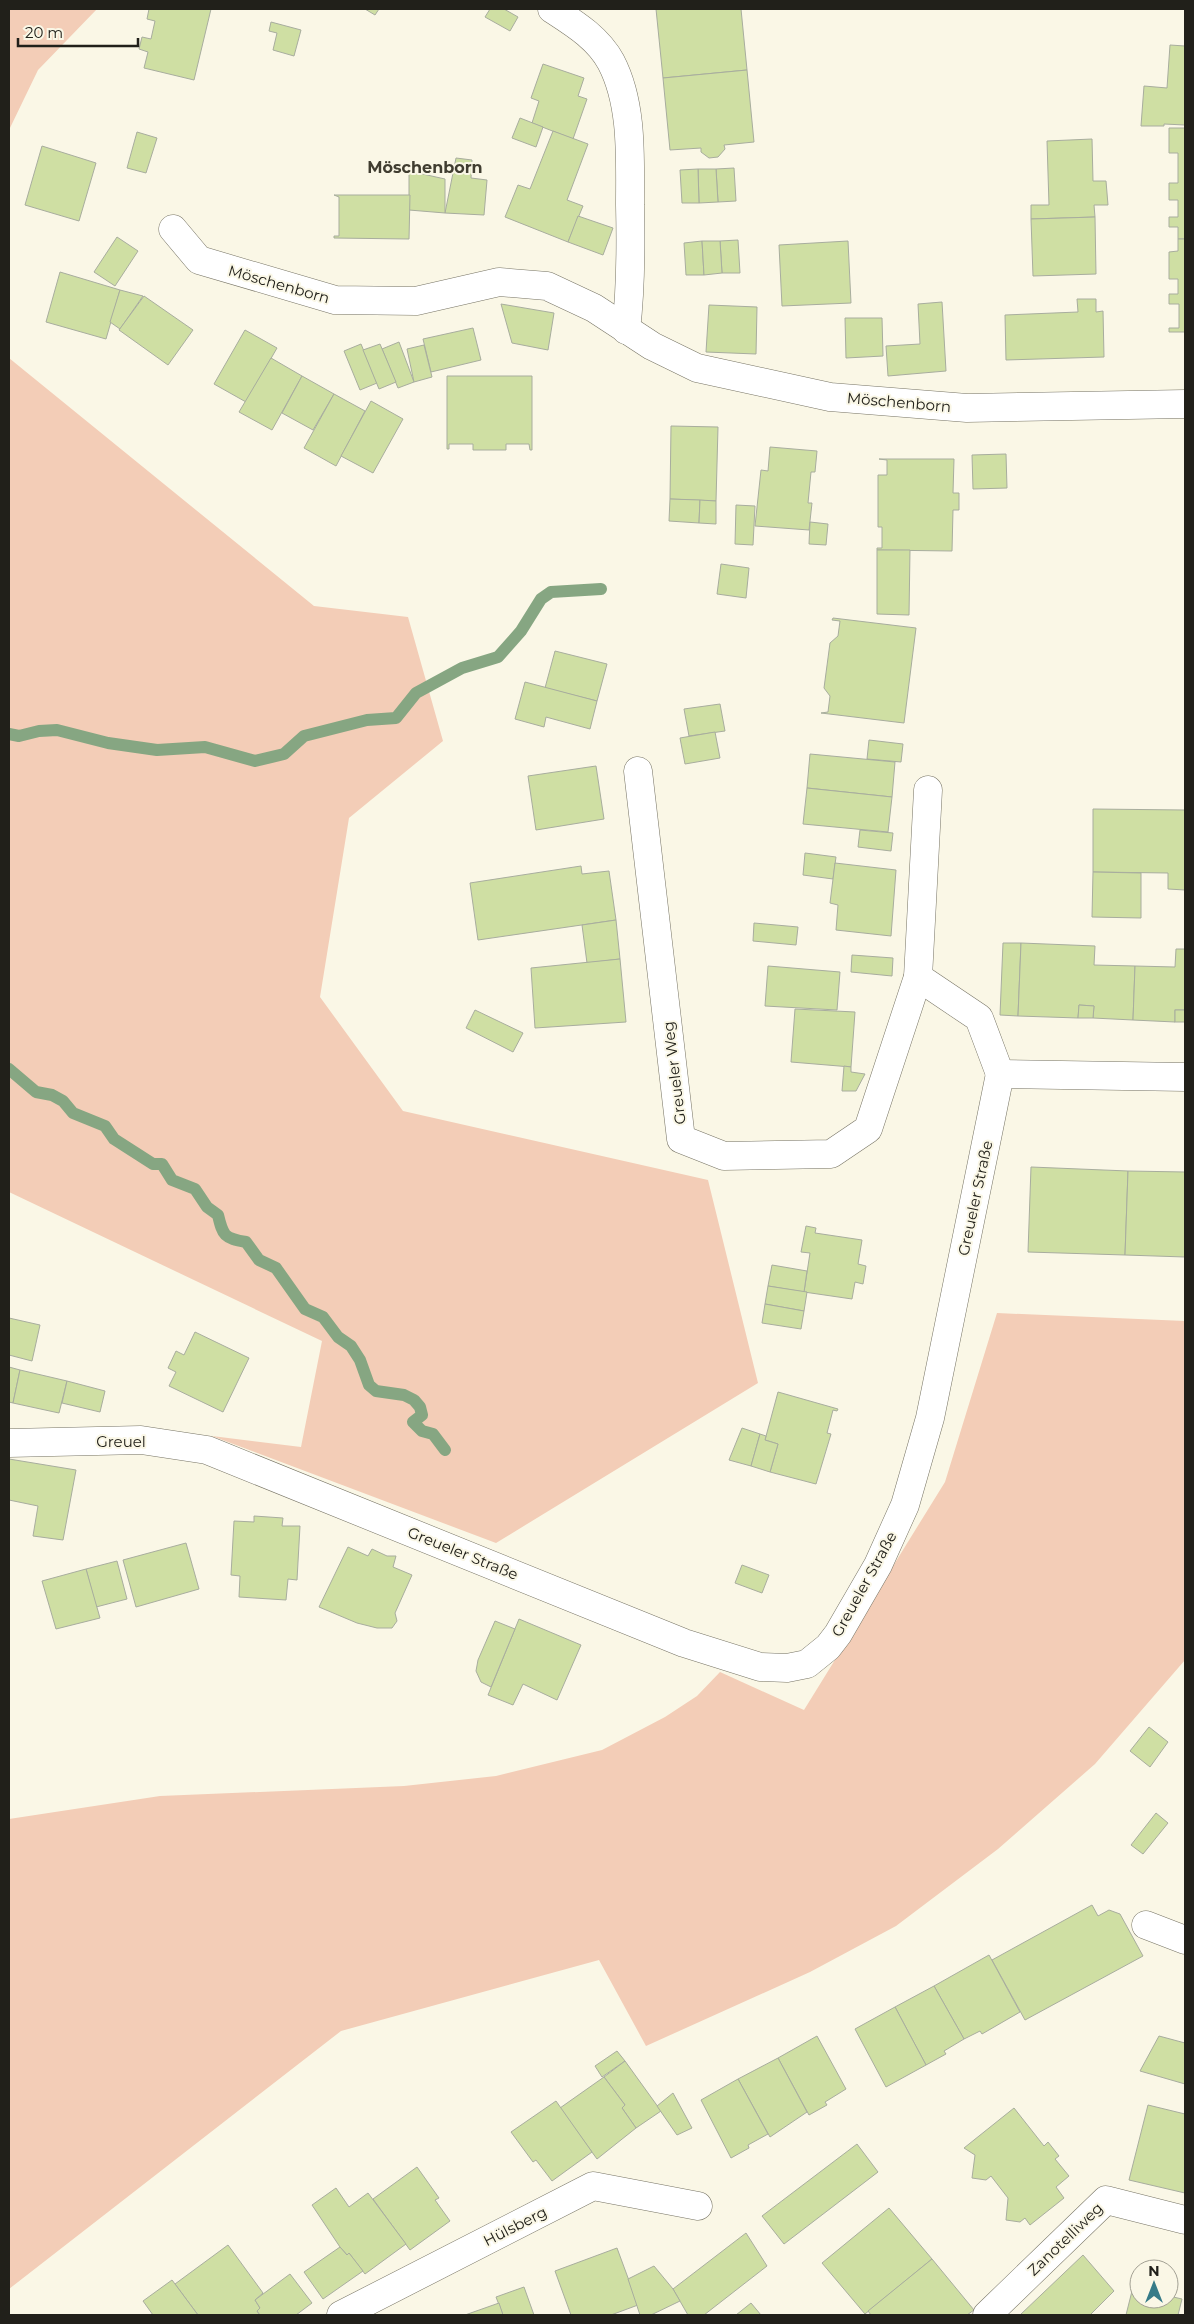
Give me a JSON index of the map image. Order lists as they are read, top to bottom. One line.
{"streets":{"street":["Möschenborn","Greueler Weg","Greueler Straße","Greuel","Hülsberg","Zanotelliweg"]},"crossings":[["Greueler Straße","Greuel"]],"districts":["Möschenborn"],"scale_bar":"20 m","north":"top"}
